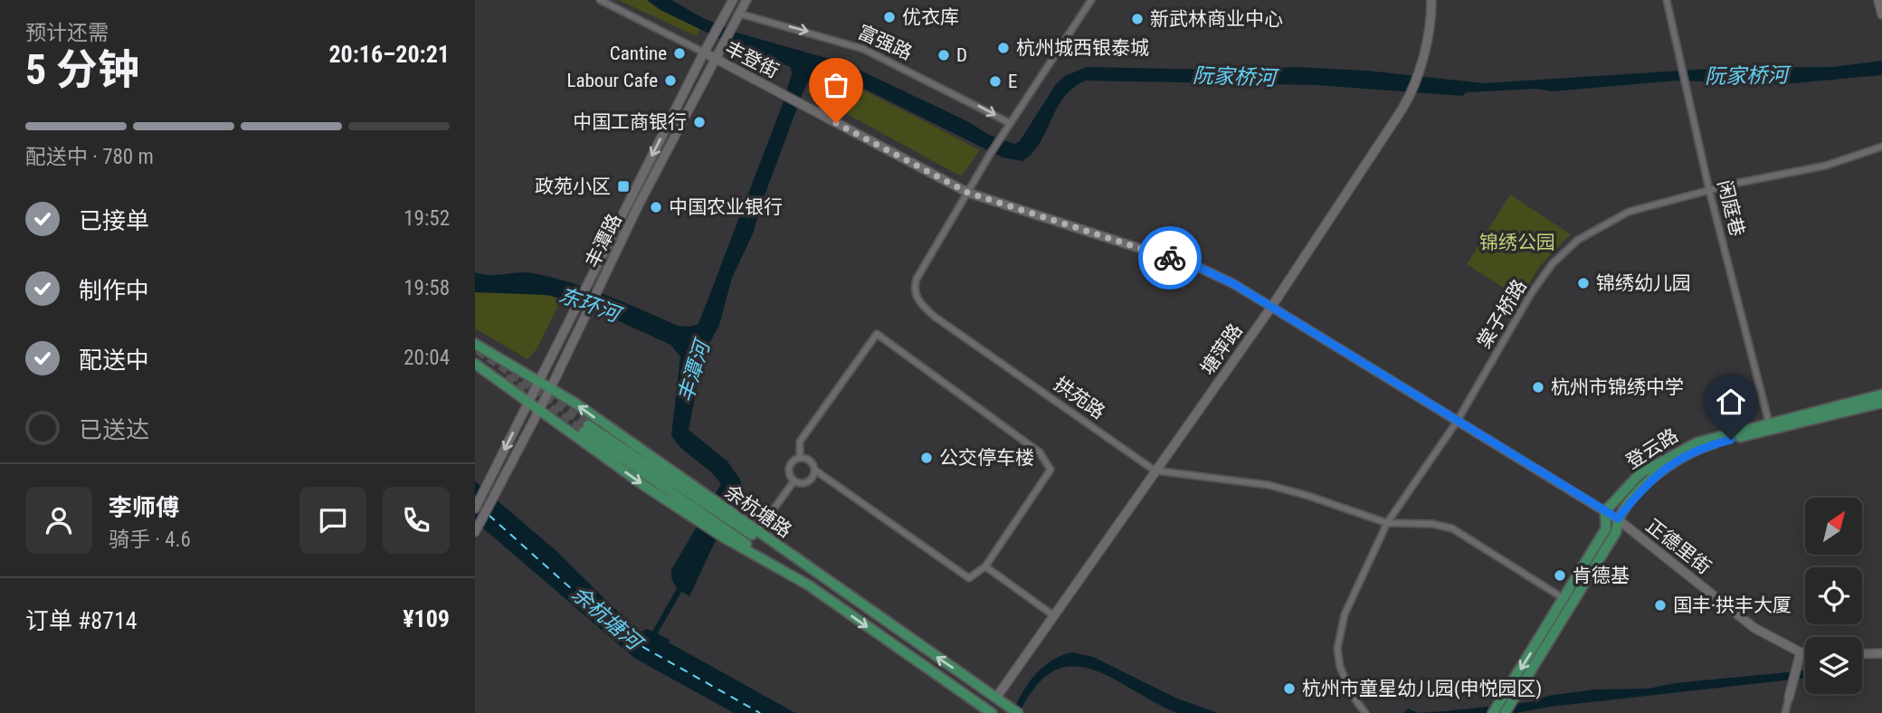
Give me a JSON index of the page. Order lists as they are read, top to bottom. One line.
{"streets":{"main road":["登云路","余杭塘路"],"street":["富强路","丰登街","闲庭巷","丰潭路","棠子桥路","塘萍路","拱苑路","正德里街"]},"crossings":[["富强路","丰潭路"],["富强路","拱苑路"],["丰登街","丰潭路"],["丰登街","拱苑路"],["闲庭巷","棠子桥路"],["闲庭巷","登云路"],["丰潭路","余杭塘路"],["棠子桥路","拱苑路"],["塘萍路","拱苑路"],["塘萍路","余杭塘路"],["登云路","正德里街"]],"one_way":["富强路"],"water":["阮家桥河","东环河","丰潭河","余杭塘河"],"parks":["锦绣公园"],"places":{"other":["优衣库","新武林商业中心","杭州城西银泰城","Cantine","D","Labour Cafe","E","中国工商银行","中国农业银行","锦绣幼儿园","杭州市锦绣中学","公交停车楼","肯德基","国丰·拱丰大厦","杭州市童星幼儿园(申悦园区)"],"transit":["政苑小区"]},"north":"top right","page":{"heading":["5 分钟","预计还需","20:16–20:21"],"panel":["李师傅","骑手 · 4.6","订单 #8714","¥109"],"bar":"配送中 · 780 m","list":[["已接单","19:52"],["制作中","19:58"],["配送中","20:04"],"已送达"]}}
